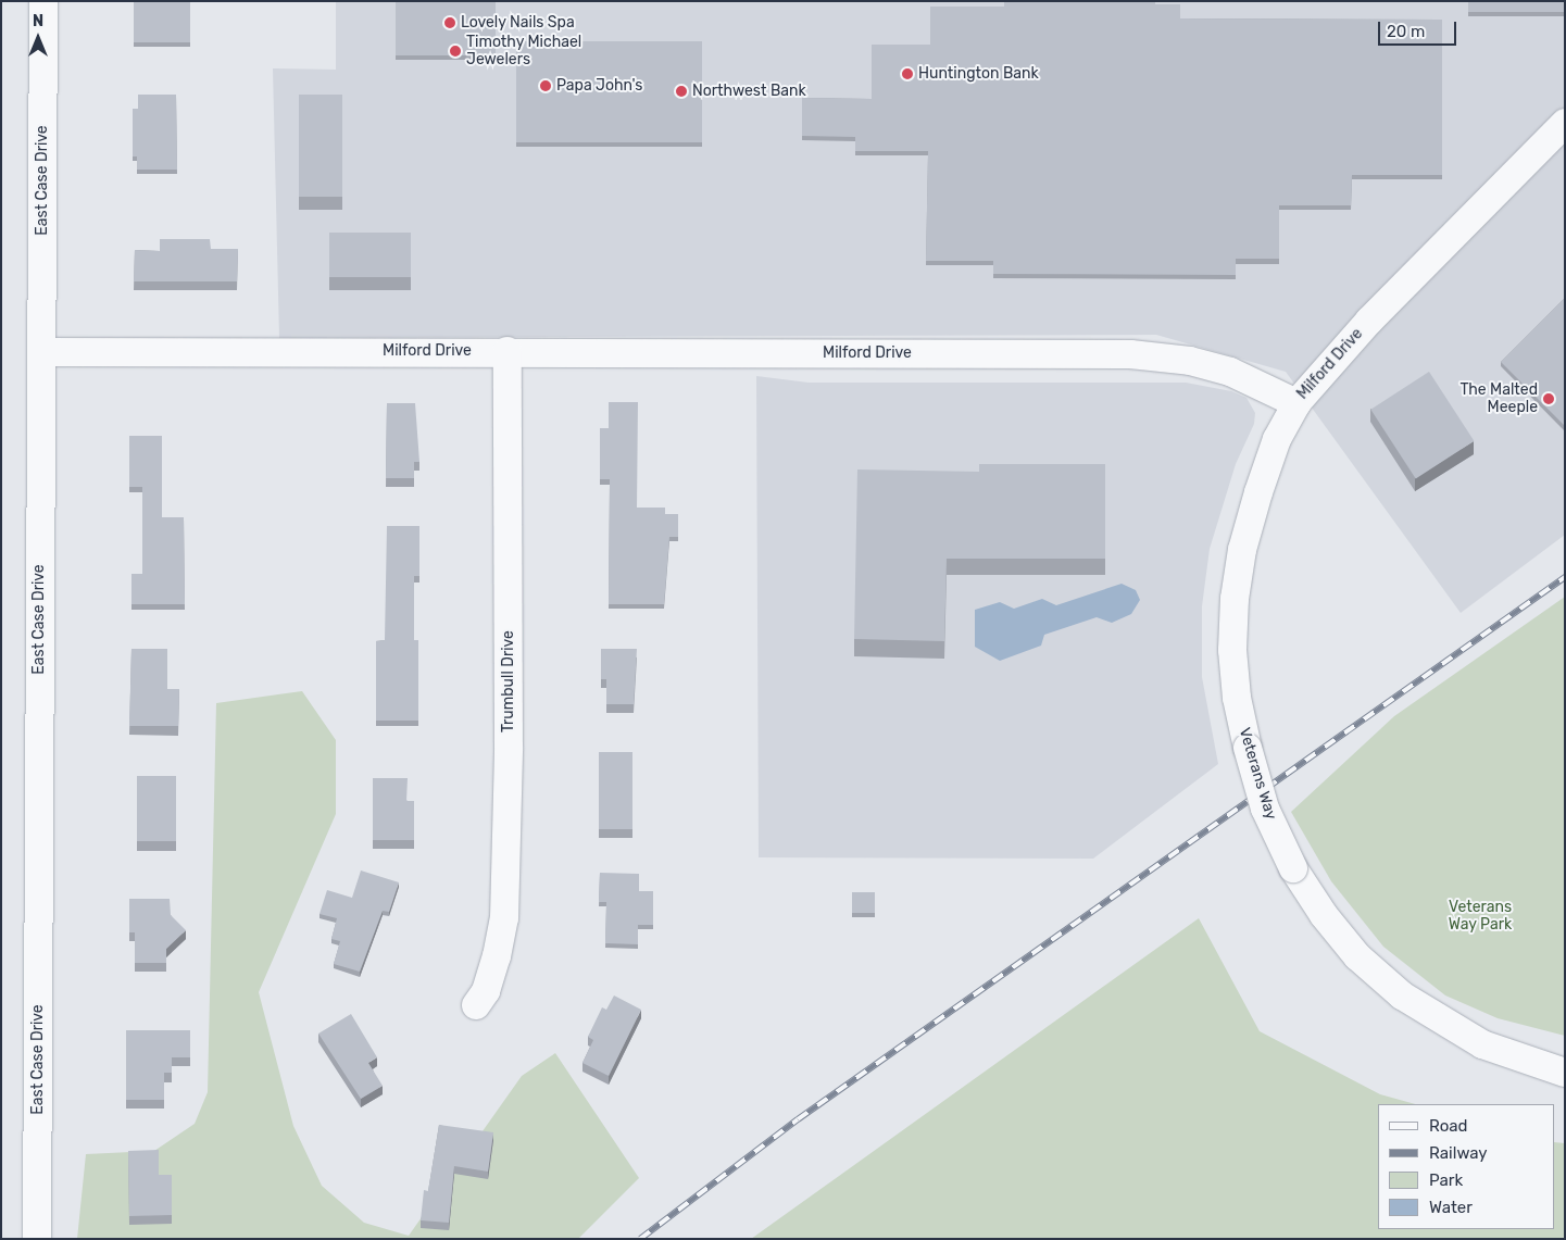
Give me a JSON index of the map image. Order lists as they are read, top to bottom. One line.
{"streets":{"street":["East Case Drive","Milford Drive","Trumbull Drive","Veterans Way"]},"crossings":[["East Case Drive","Milford Drive"],["Milford Drive","Trumbull Drive"],["Milford Drive","Veterans Way"]],"parks":["Veterans Way Park"],"places":["Lovely Nails Spa","Timothy Michael Jewelers","Huntington Bank","Papa John's","Northwest Bank","The Malted Meeple"],"legend":["Road","Railway","Park","Water"],"scale_bar":"20 m","north":"top"}
